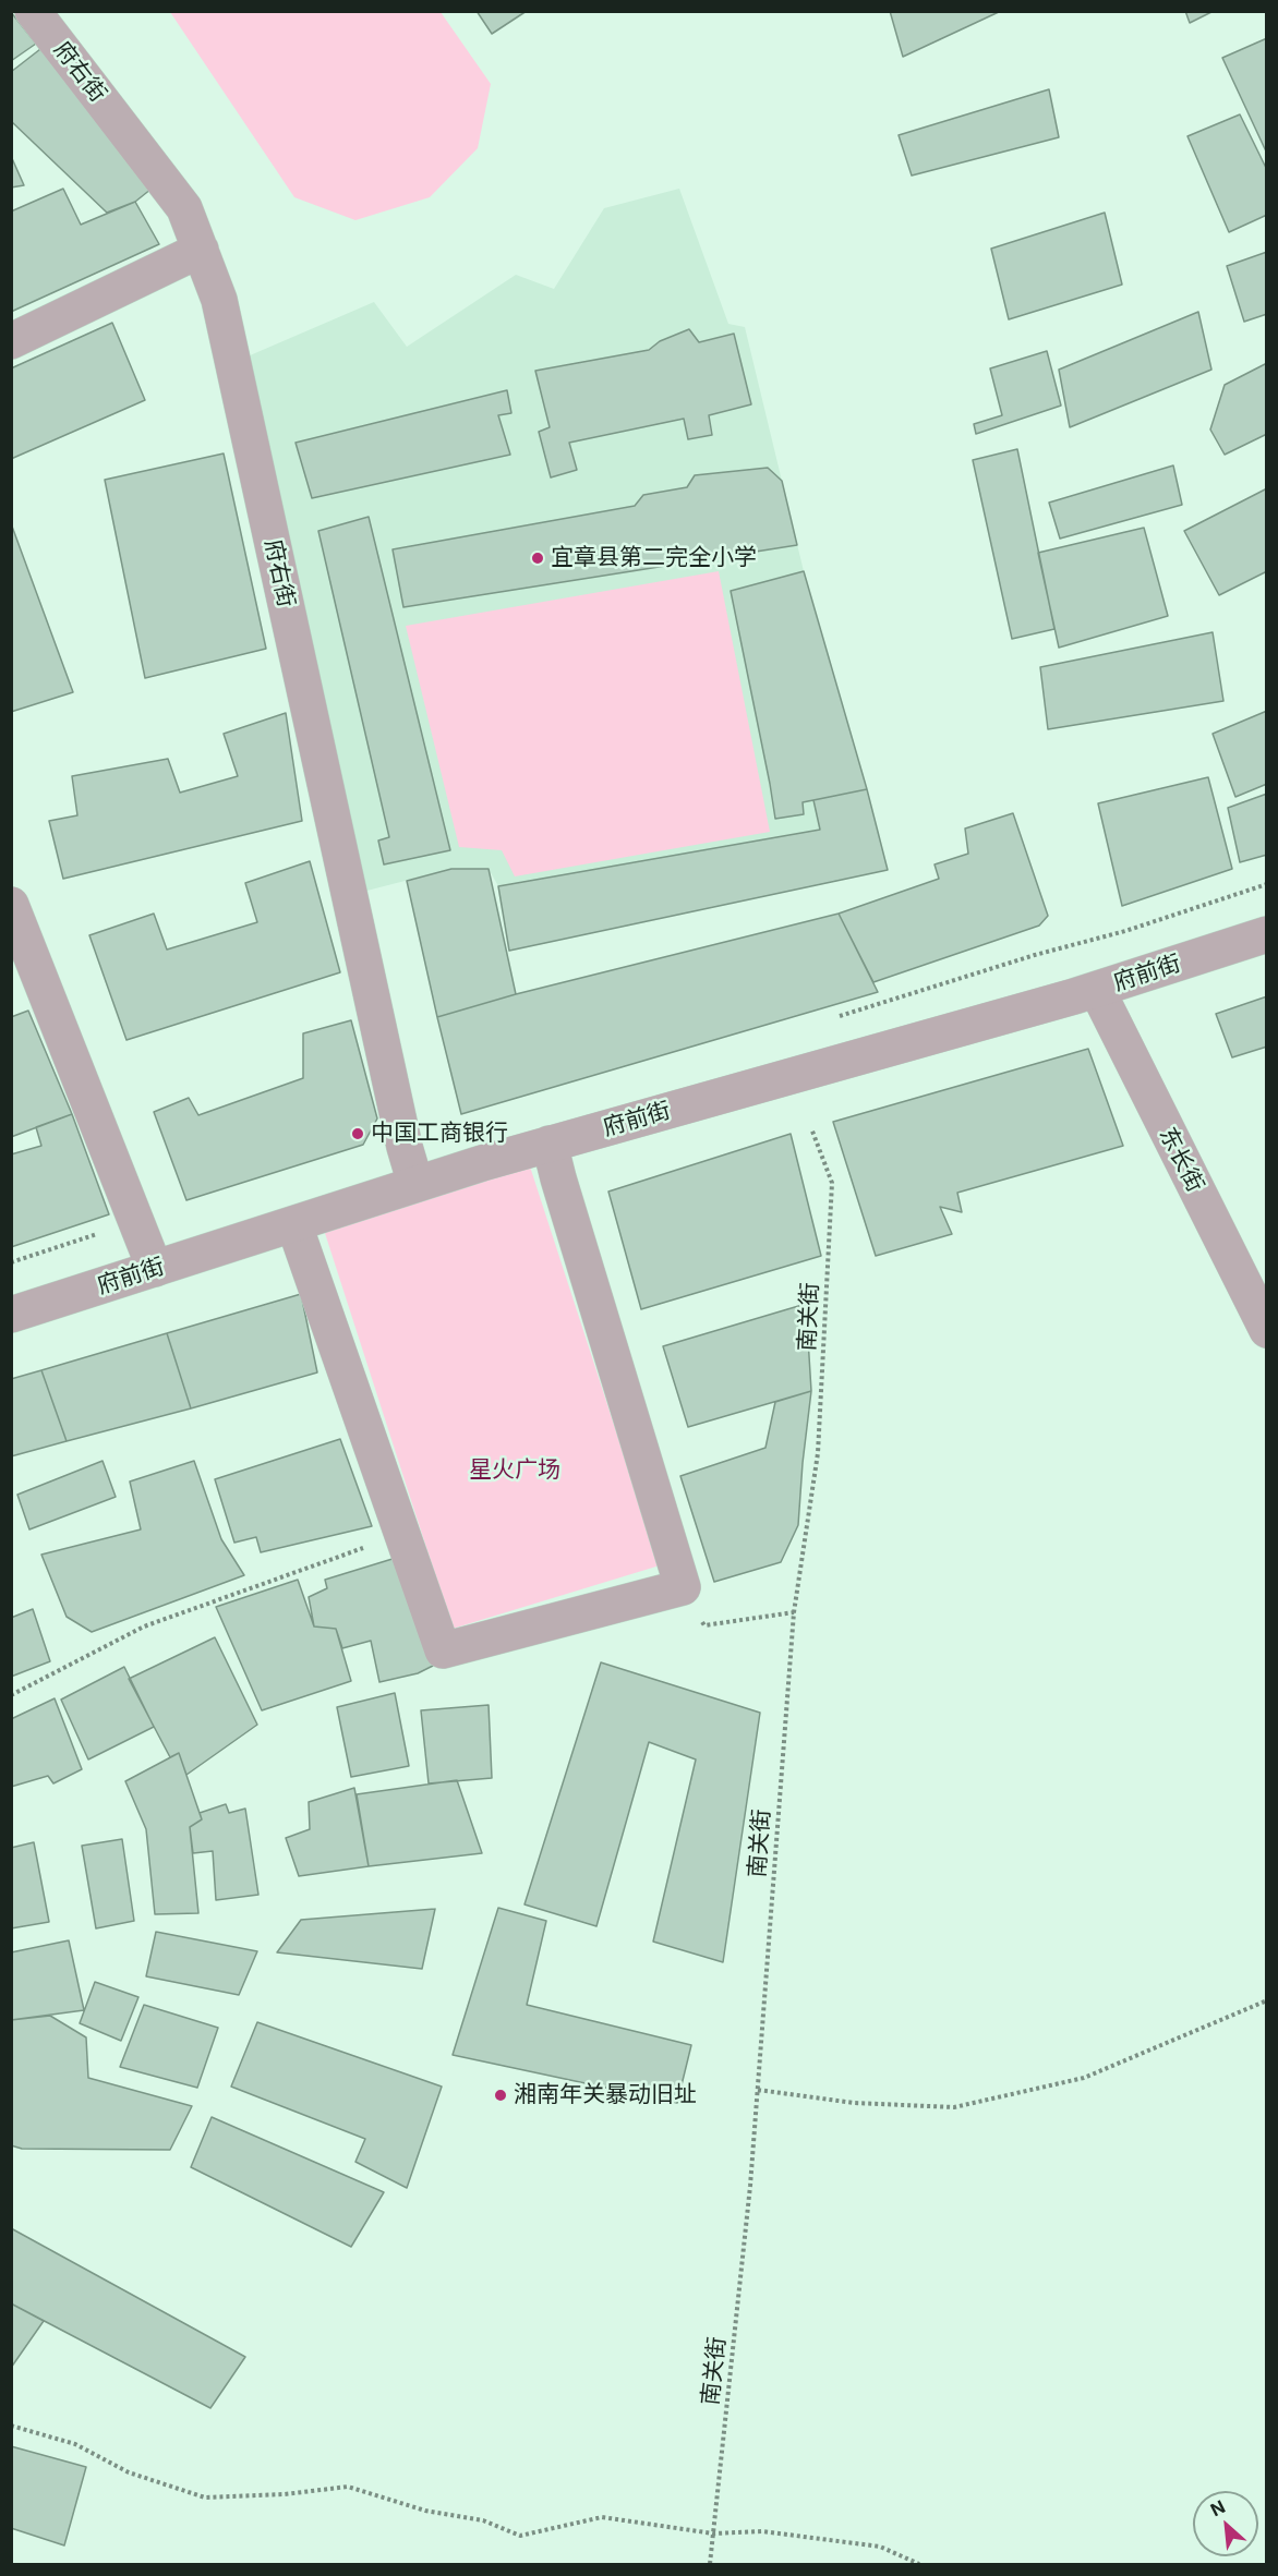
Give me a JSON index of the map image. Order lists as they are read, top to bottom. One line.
{"streets":{"street":["府右街","府前街","东长街"],"path":["南关街"]},"crossings":[["府右街","府前街"],["府前街","东长街"]],"parks":["星火广场"],"places":["宜章县第二完全小学","中国工商银行","湘南年关暴动旧址"],"north":"top left"}
